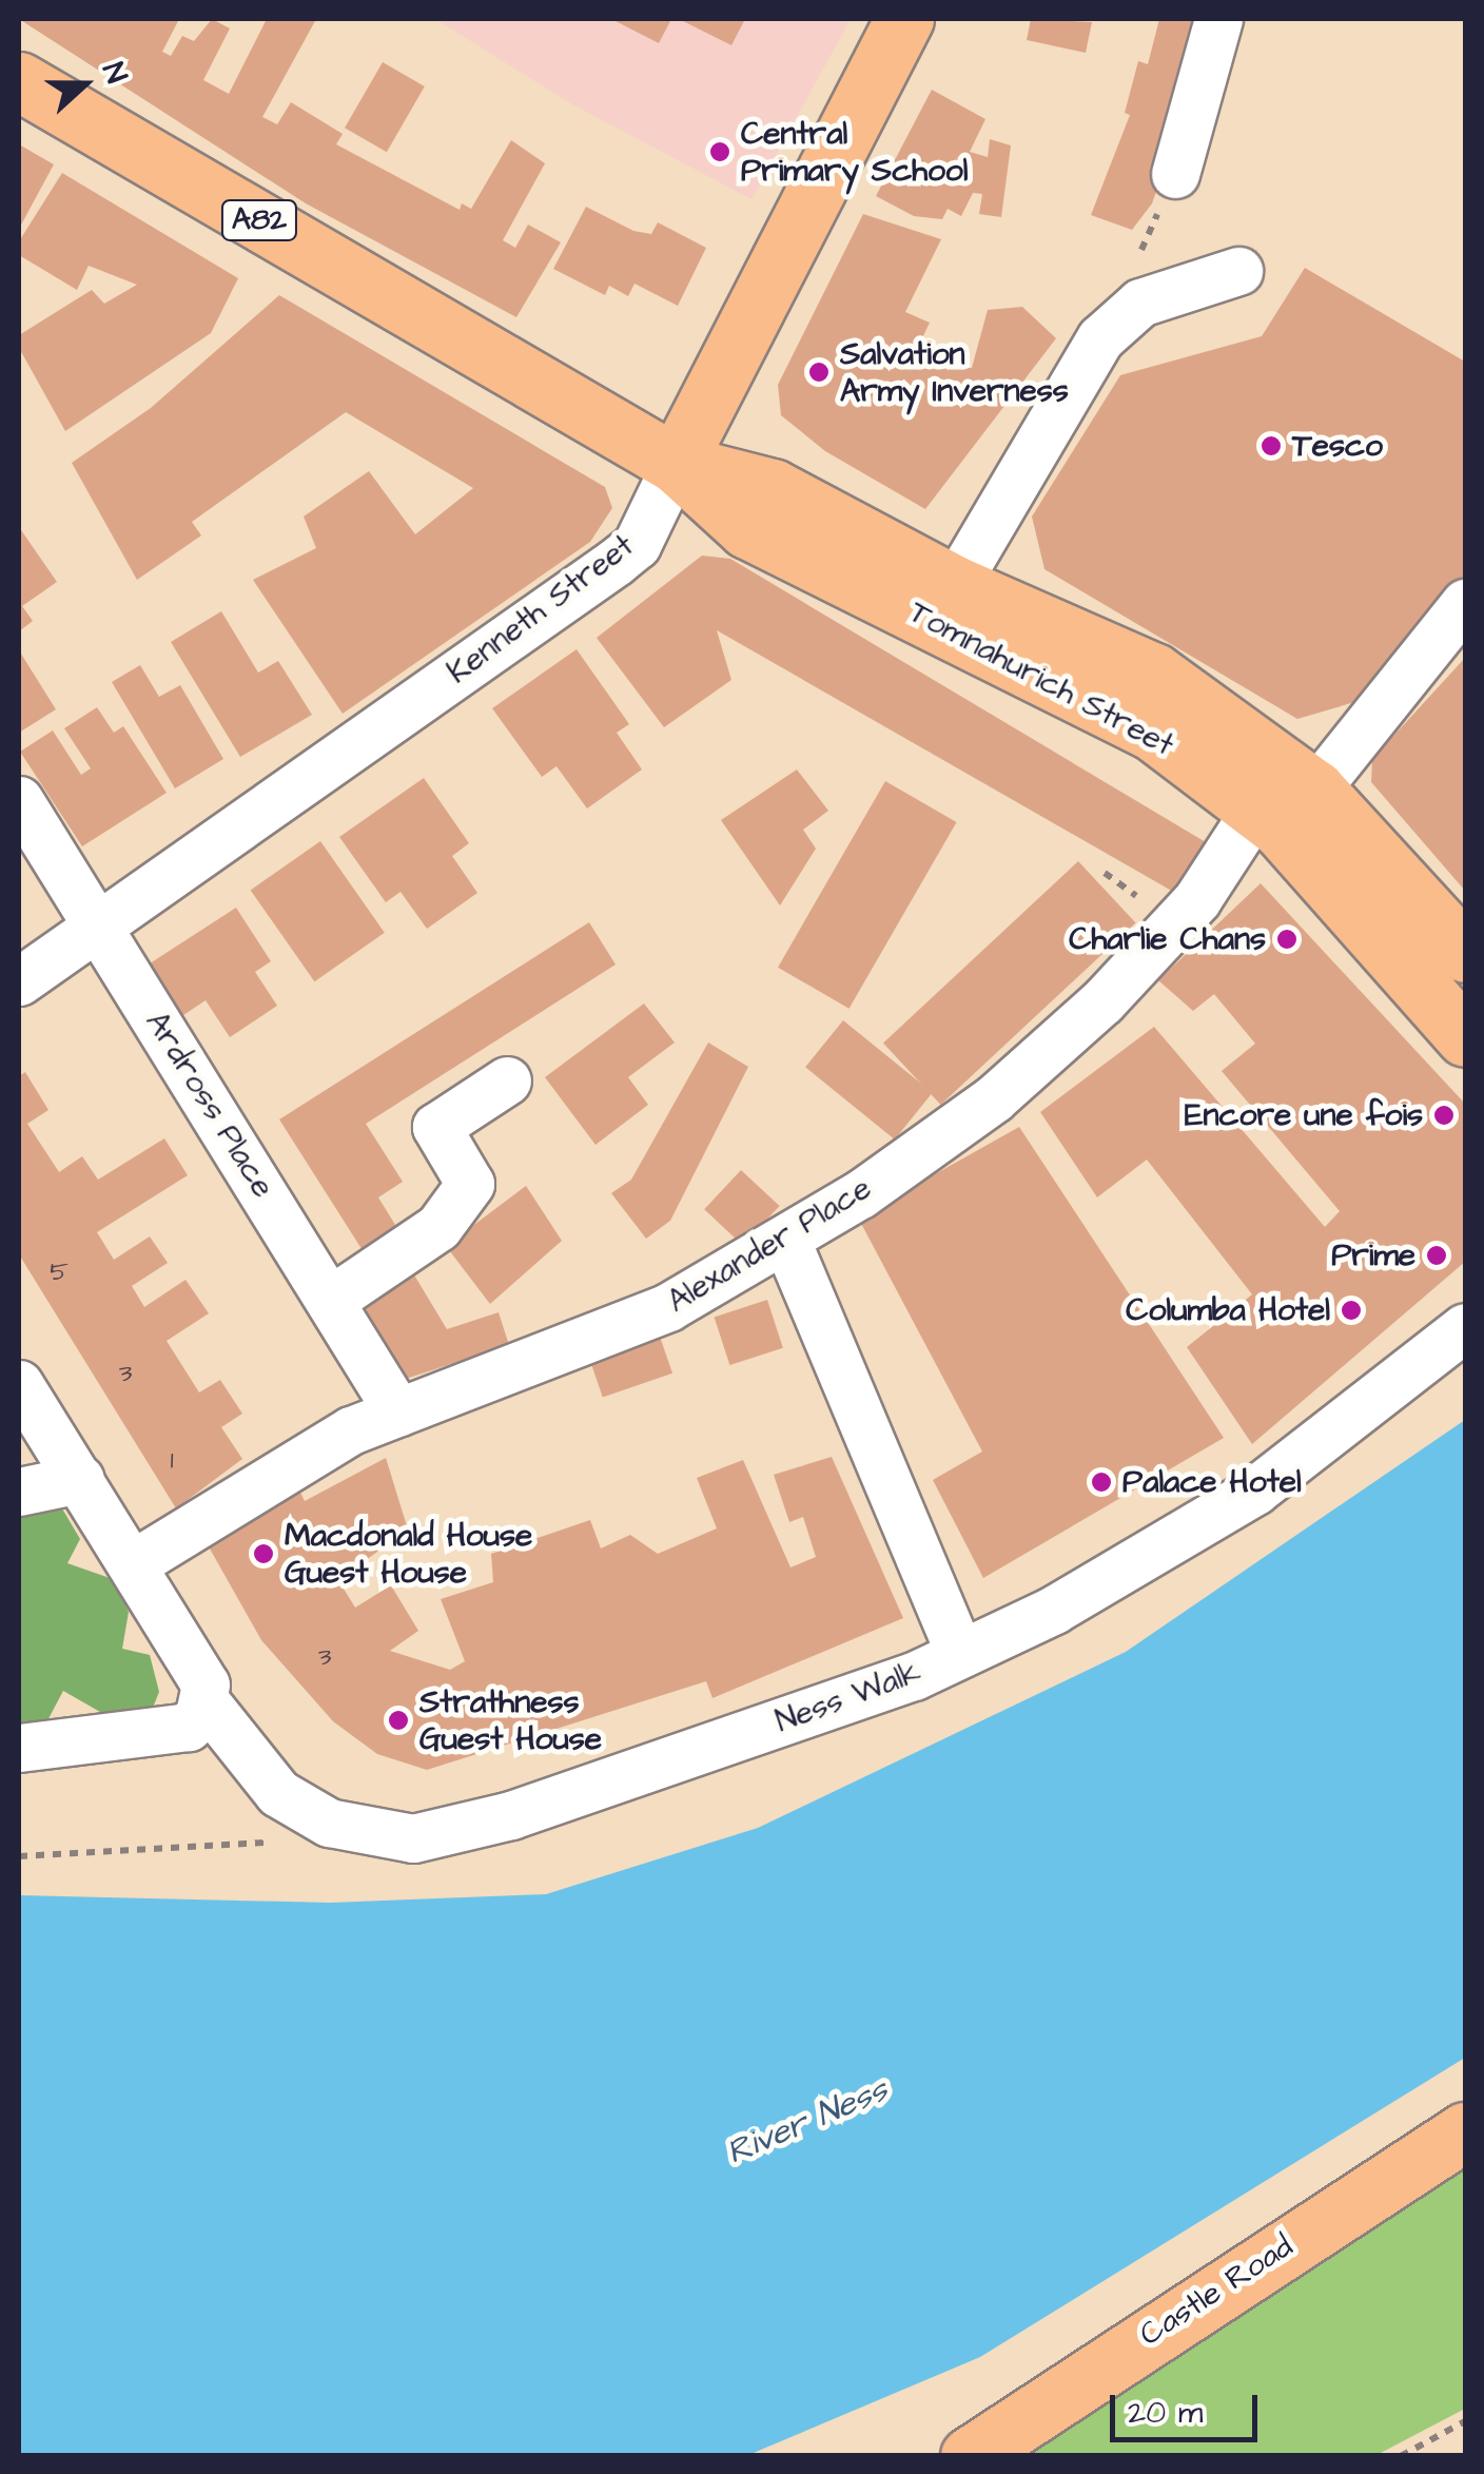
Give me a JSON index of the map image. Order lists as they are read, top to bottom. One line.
{"streets":{"main road":["A82","Kenneth Street","Tomnahurich Street","Castle Road"],"street":["Ardross Place","Alexander Place","Ness Walk"]},"crossings":[["Kenneth Street","Tomnahurich Street"],["Kenneth Street","Ardross Place"],["Tomnahurich Street","Alexander Place"],["Ardross Place","Alexander Place"],["Alexander Place","Ness Walk"]],"water":["River Ness"],"places":["Central Primary School","Salvation Army Inverness","Tesco","Charlie Chans","Encore une fois","Prime","Columba Hotel","Palace Hotel","Macdonald House Guest House","Strathness Guest House"],"house_numbers":["5","3","1","3"],"scale_bar":"20 m","north":"right"}
